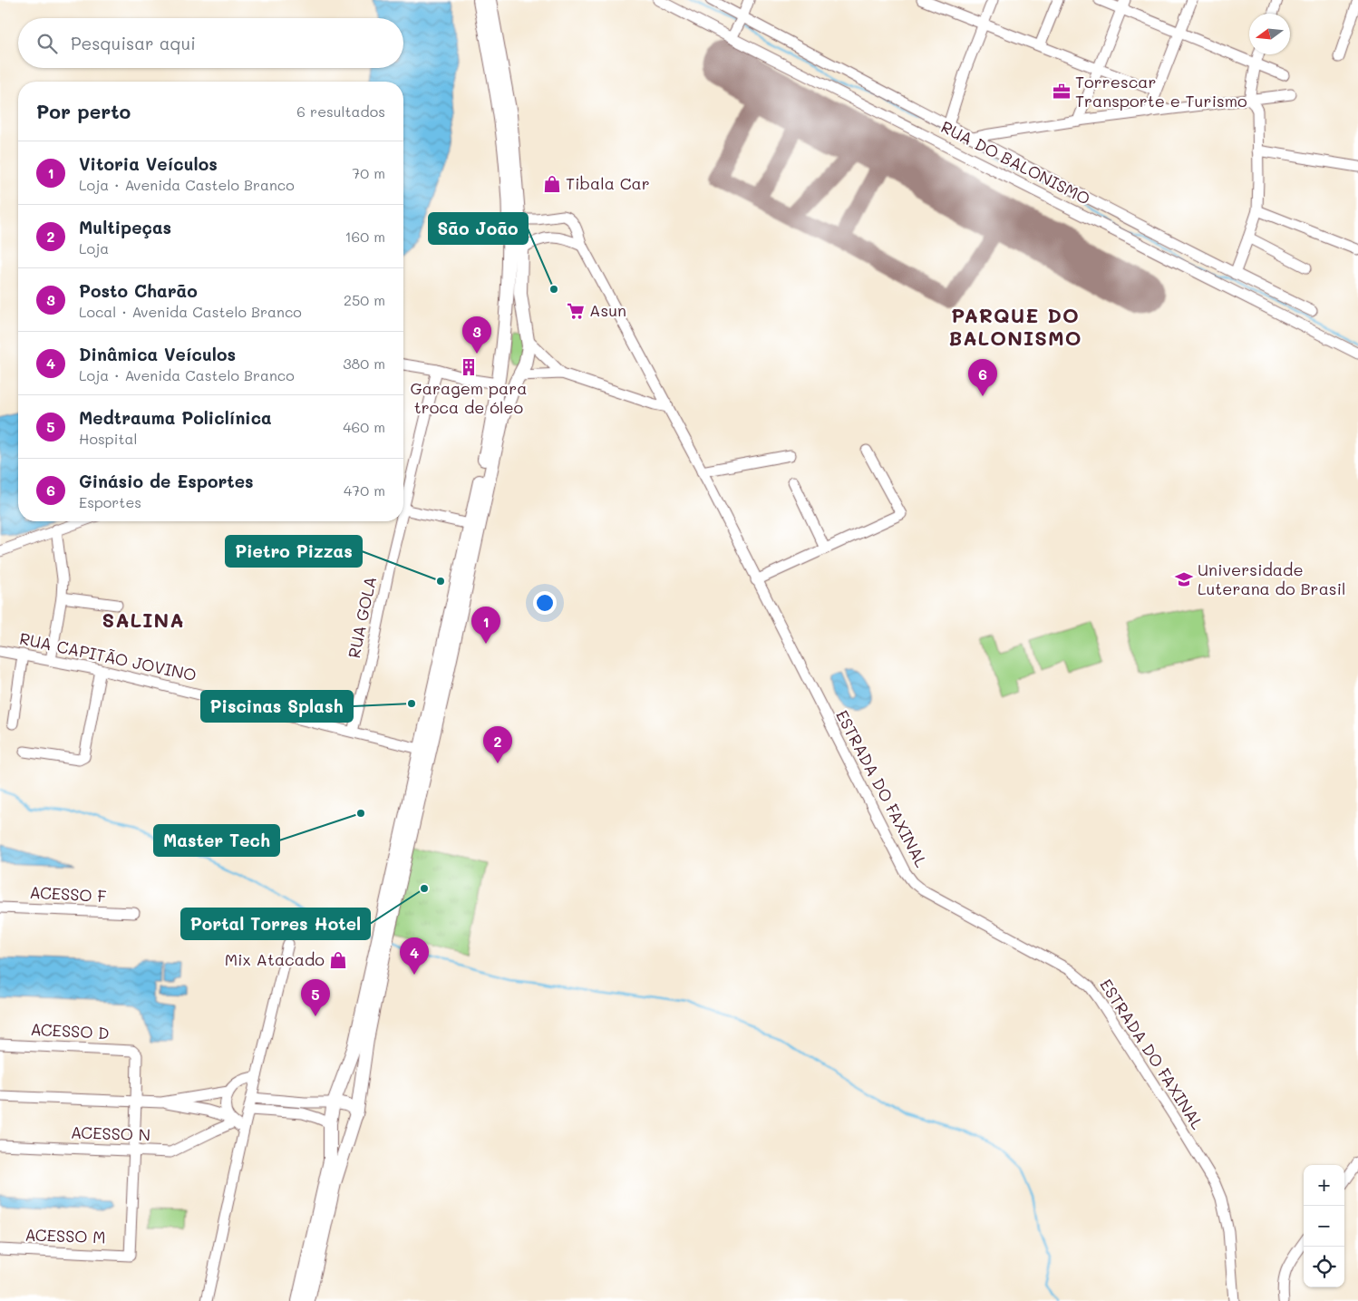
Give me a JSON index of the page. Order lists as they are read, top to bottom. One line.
{"streets":{"street":["RUA DO BALONISMO","RUA GOLA","RUA CAPITÃO JOVINO","ESTRADA DO FAXINAL","ACESSO F","ACESSO D","ACESSO N","ACESSO M"]},"crossings":[["RUA GOLA","RUA CAPITÃO JOVINO"],["ACESSO N","ACESSO M"]],"districts":["PARQUE DO BALONISMO","SALINA"],"places":{"office":["Torrescar Transporte e Turismo"],"shop":["Tibala Car","Mix Atacado"],"other":["São João","Pietro Pizzas","Piscinas Splash","Master Tech","Portal Torres Hotel"],"supermarket":["Asun"],"building":["Garagem para troca de óleo"],"school or university":["Universidade Luterana do Brasil"]},"north":"left","page":{"search":"Pesquisar aqui","heading":["Por perto","6 resultados"],"list":[{"mark":"1","name":"Vitoria Veículos","note":"Loja · Avenida Castelo Branco","value":"70 m"},{"mark":"2","name":"Multipeças","note":"Loja","value":"160 m"},{"mark":"3","name":"Posto Charão","note":"Local · Avenida Castelo Branco","value":"250 m"},{"mark":"4","name":"Dinâmica Veículos","note":"Loja · Avenida Castelo Branco","value":"380 m"},{"mark":"5","name":"Medtrauma Policlínica","note":"Hospital","value":"460 m"},{"mark":"6","name":"Ginásio de Esportes","note":"Esportes","value":"470 m"}],"pins":["3","6","1","2","4","5"],"map_buttons":["+","−"]}}
